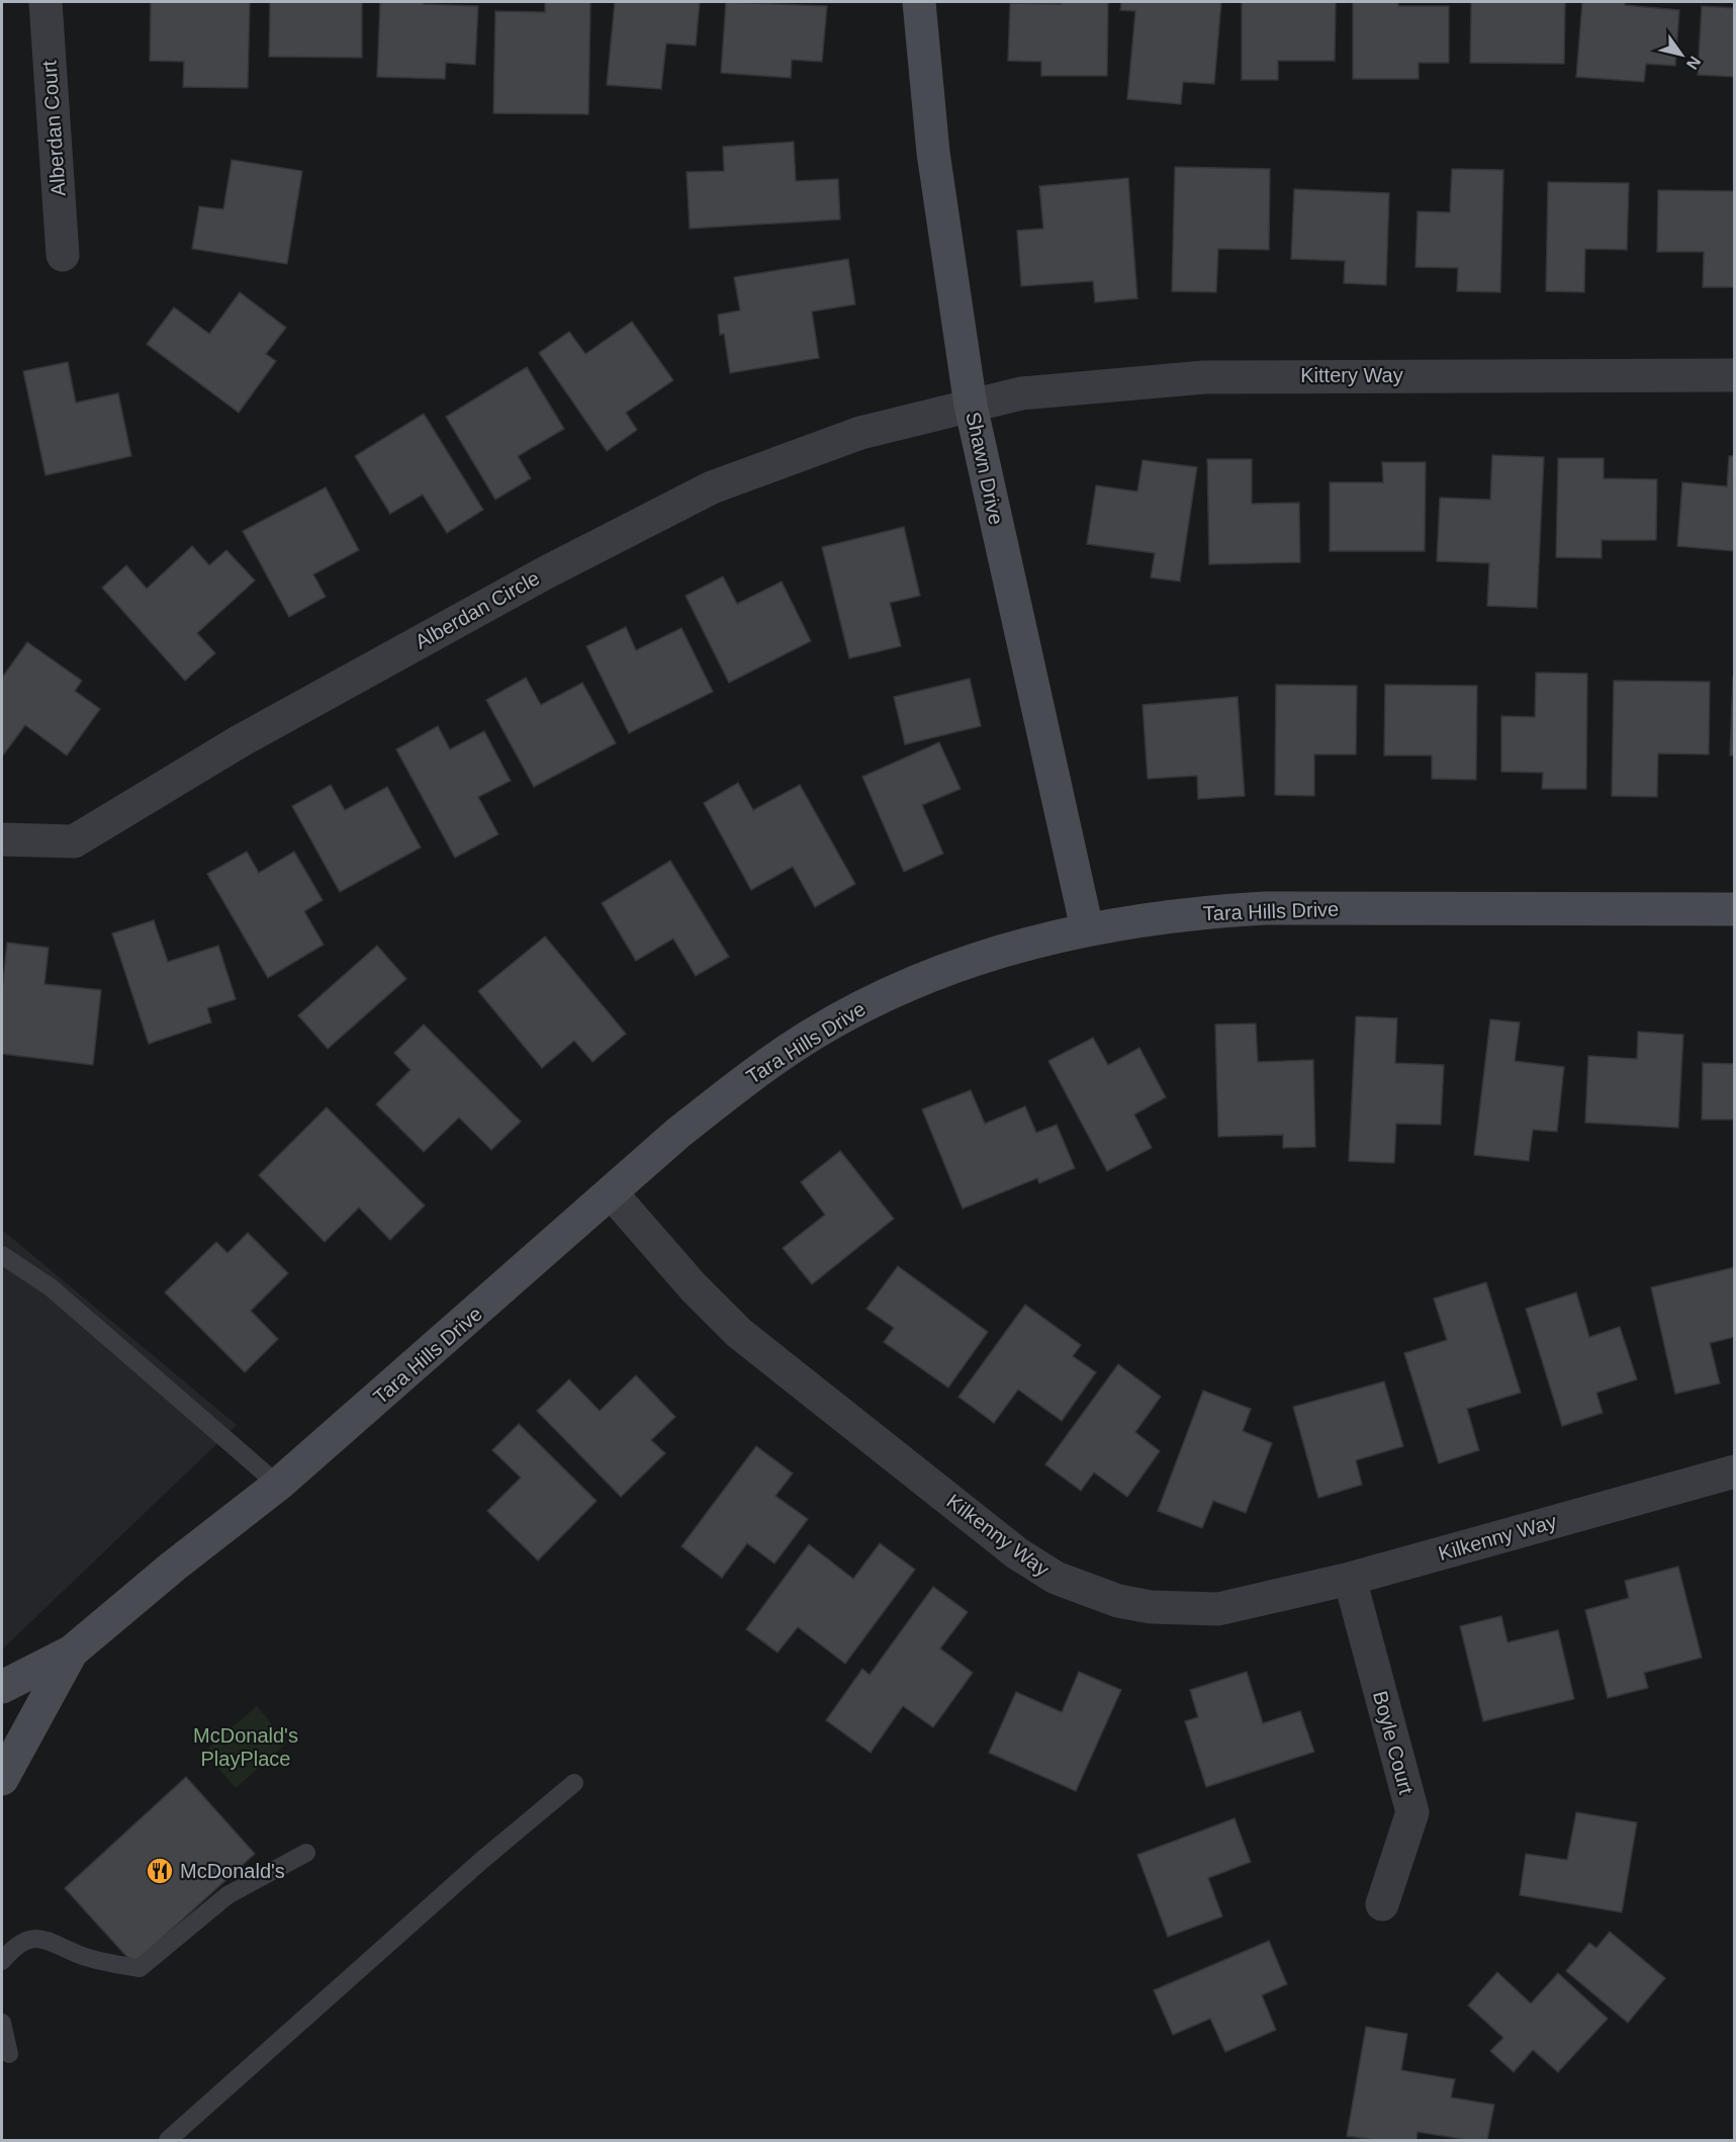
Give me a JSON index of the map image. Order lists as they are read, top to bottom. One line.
{"streets":{"street":["Alberdan Court","Kittery Way","Shawn Drive","Alberdan Circle","Tara Hills Drive","Kilkenny Way","Boyle Court"]},"crossings":[["Kittery Way","Shawn Drive"],["Kittery Way","Alberdan Circle"],["Shawn Drive","Alberdan Circle"],["Shawn Drive","Tara Hills Drive"],["Tara Hills Drive","Kilkenny Way"],["Kilkenny Way","Boyle Court"]],"parks":["McDonald's PlayPlace"],"places":{"restaurant":["McDonald's"]},"north":"bottom right"}
